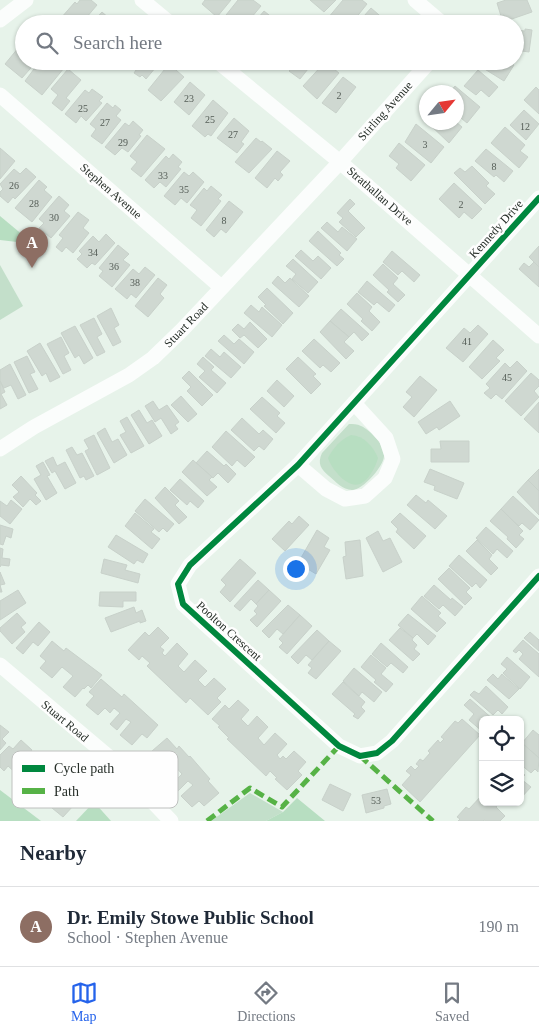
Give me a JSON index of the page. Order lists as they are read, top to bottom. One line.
{"streets":{"street":["Stirling Avenue","Stephen Avenue","Strathallan Drive","Kennedy Drive","Stuart Road","Poolton Crescent"]},"crossings":[["Stirling Avenue","Strathallan Drive"],["Stirling Avenue","Stuart Road"],["Stephen Avenue","Stuart Road"],["Strathallan Drive","Kennedy Drive"],["Strathallan Drive","Stuart Road"],["Strathallan Drive","Poolton Crescent"],["Kennedy Drive","Poolton Crescent"]],"house_numbers":["2","23","25","25","27","12","27","29","3","8","33","26","35","28","2","30","8","34","36","38","41","45","53"],"legend":["Cycle path","Path"],"north":"top right","page":{"search":"Search here","pins":"A","heading":"Nearby","list":[{"mark":"A","name":"Dr. Emily Stowe Public School","note":"School · Stephen Avenue","value":"190 m"}],"nav":["Map","Directions","Saved"]}}
